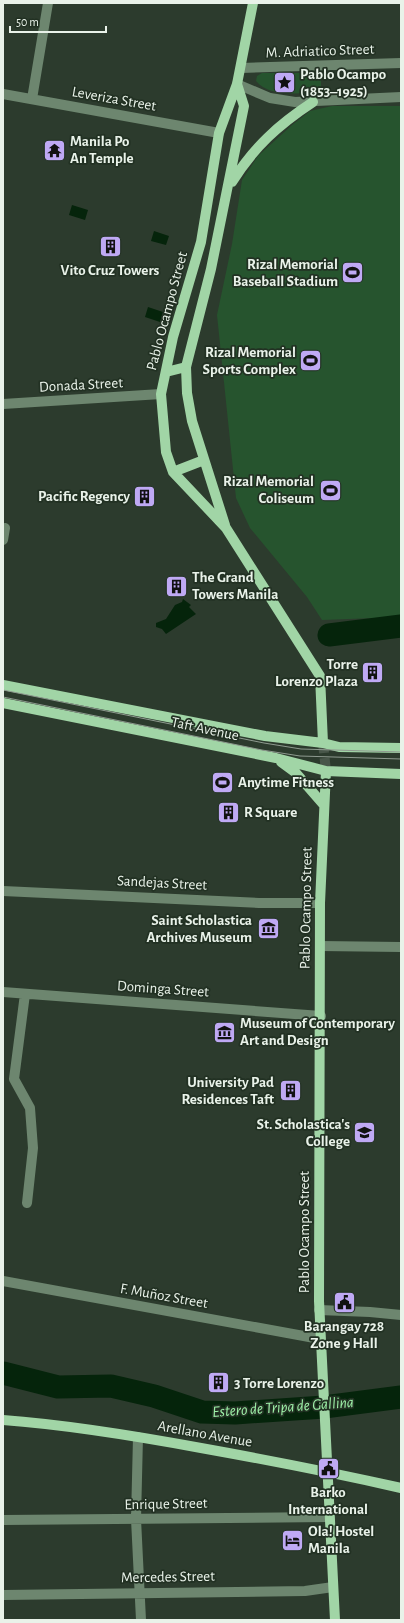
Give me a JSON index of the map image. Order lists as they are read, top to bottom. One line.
{"streets":{"main road":["Pablo Ocampo Street","Taft Avenue","Arellano Avenue"],"street":["M. Adriatico Street","Leveriza Street","Donada Street","Sandejas Street","Dominga Street","F. Muñoz Street","Enrique Street","Mercedes Street"]},"crossings":[["M. Adriatico Street","Pablo Ocampo Street"],["Leveriza Street","Pablo Ocampo Street"],["Pablo Ocampo Street","Donada Street"],["Pablo Ocampo Street","Taft Avenue"],["Pablo Ocampo Street","Sandejas Street"],["Pablo Ocampo Street","Dominga Street"],["Pablo Ocampo Street","F. Muñoz Street"],["Pablo Ocampo Street","Arellano Avenue"],["Pablo Ocampo Street","Enrique Street"],["Pablo Ocampo Street","Mercedes Street"]],"water":["Estero de Tripa de Gallina"],"places":{"place":["Pablo Ocampo (1853–1925)"],"temple":["Manila Po An Temple"],"building":["Vito Cruz Towers","Pacific Regency","The Grand Towers Manila","Torre Lorenzo Plaza","R Square","University Pad Residences Taft","3 Torre Lorenzo"],"sports":["Rizal Memorial Baseball Stadium","Rizal Memorial Sports Complex","Rizal Memorial Coliseum","Anytime Fitness"],"museum":["Saint Scholastica Archives Museum","Museum of Contemporary Art and Design"],"school or university":["St. Scholastica's College"],"public building":["Barangay 728 Zone 9 Hall","Barko International"],"hotel":["Ola! Hostel Manila"]},"scale_bar":"50 m"}
